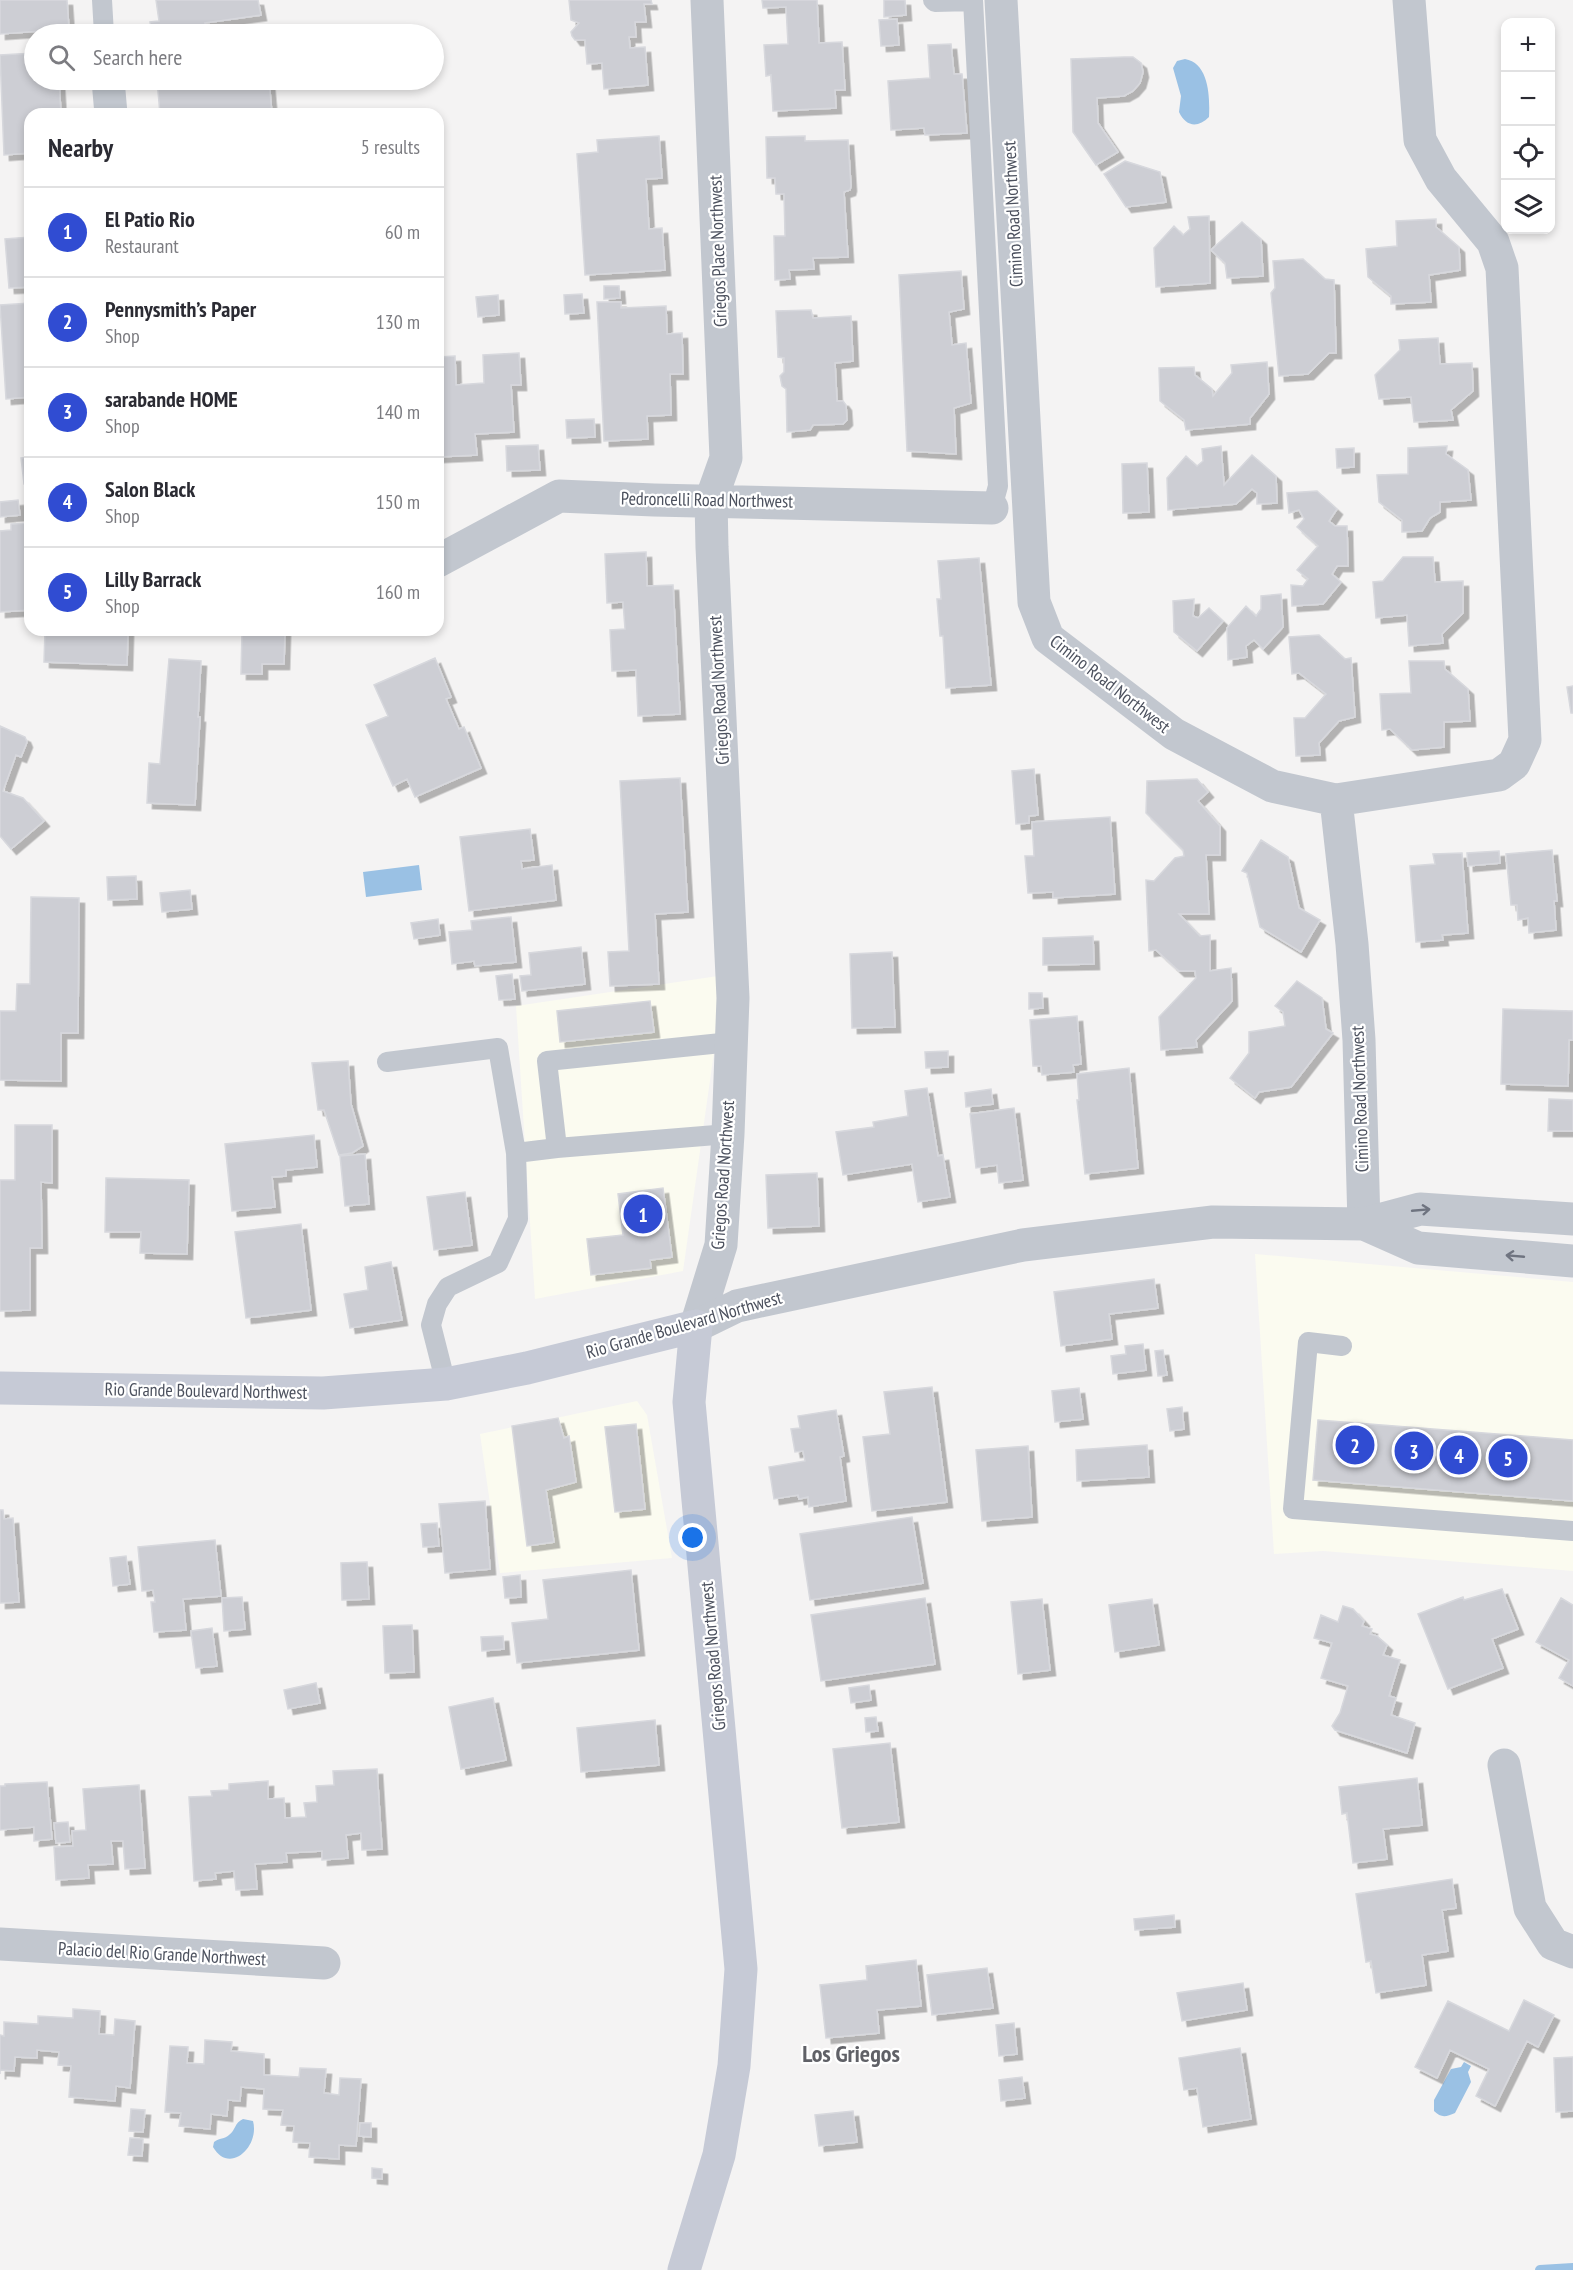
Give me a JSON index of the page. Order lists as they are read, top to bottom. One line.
{"streets":{"main road":["Griegos Road Northwest","Rio Grande Boulevard Northwest"],"street":["Cimino Road Northwest","Griegos Place Northwest","Pedroncelli Road Northwest","Palacio del Rio Grande Northwest"]},"crossings":[["Cimino Road Northwest","Rio Grande Boulevard Northwest"],["Griegos Place Northwest","Pedroncelli Road Northwest"],["Griegos Place Northwest","Griegos Road Northwest"],["Pedroncelli Road Northwest","Griegos Road Northwest"],["Griegos Road Northwest","Rio Grande Boulevard Northwest"]],"districts":["Los Griegos"],"page":{"map_buttons":["+","−"],"search":"Search here","heading":["Nearby","5 results"],"list":[{"mark":"1","name":"El Patio Rio","note":"Restaurant","value":"60 m"},{"mark":"2","name":"Pennysmith’s Paper","note":"Shop","value":"130 m"},{"mark":"3","name":"sarabande HOME","note":"Shop","value":"140 m"},{"mark":"4","name":"Salon Black","note":"Shop","value":"150 m"},{"mark":"5","name":"Lilly Barrack","note":"Shop","value":"160 m"}],"pins":["1","2","3","4","5"]}}
